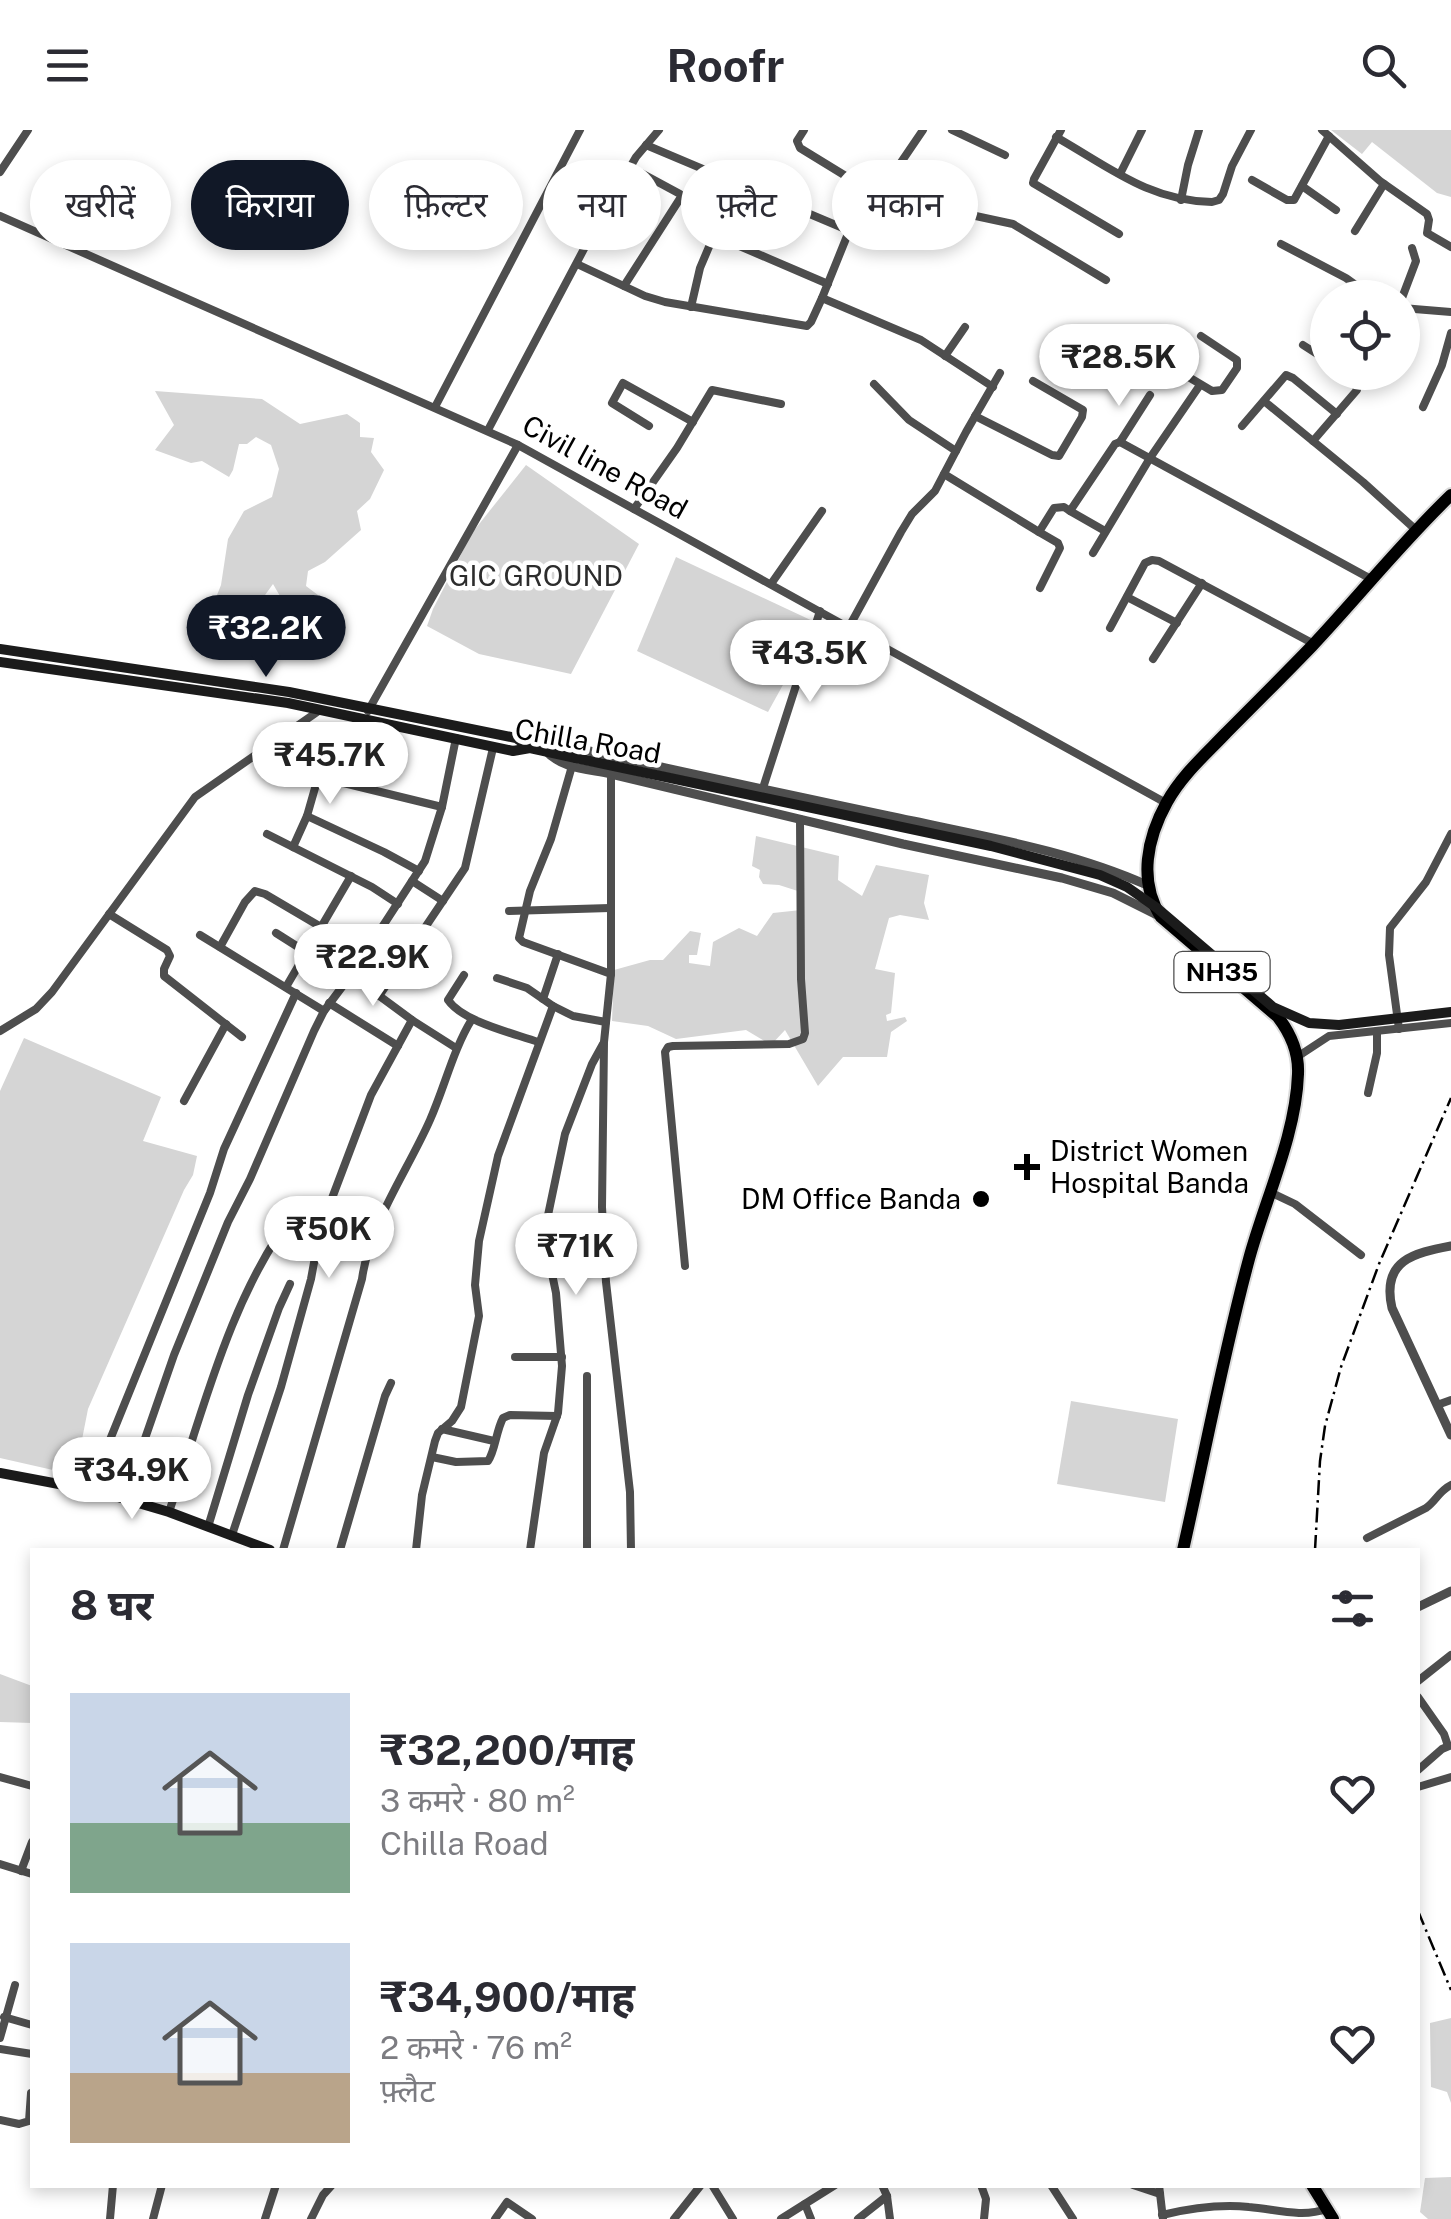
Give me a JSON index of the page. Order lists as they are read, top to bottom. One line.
{"streets":{"highway":["NH35"],"main road":["Chilla Road"],"street":["Civil line Road"]},"crossings":[["Civil line Road","NH35"],["Chilla Road","NH35"]],"parks":["GIC GROUND"],"places":{"health":["District Women Hospital Banda"],"other":["DM Office Banda"]},"page":{"header":"Roofr","chip":["खरीदें","किराया","फ़िल्टर","नया","फ़्लैट","मकान"],"price":["₹28.5K","₹32.2K","₹43.5K","₹45.7K","₹22.9K","₹50K","₹71K","₹34.9K"],"heading":"8 घर","list":[{"name":"₹32,200/माह","note":"3 कमरे · 80 m² · Chilla Road"},{"name":"₹34,900/माह","note":"2 कमरे · 76 m² · फ़्लैट"}]}}
